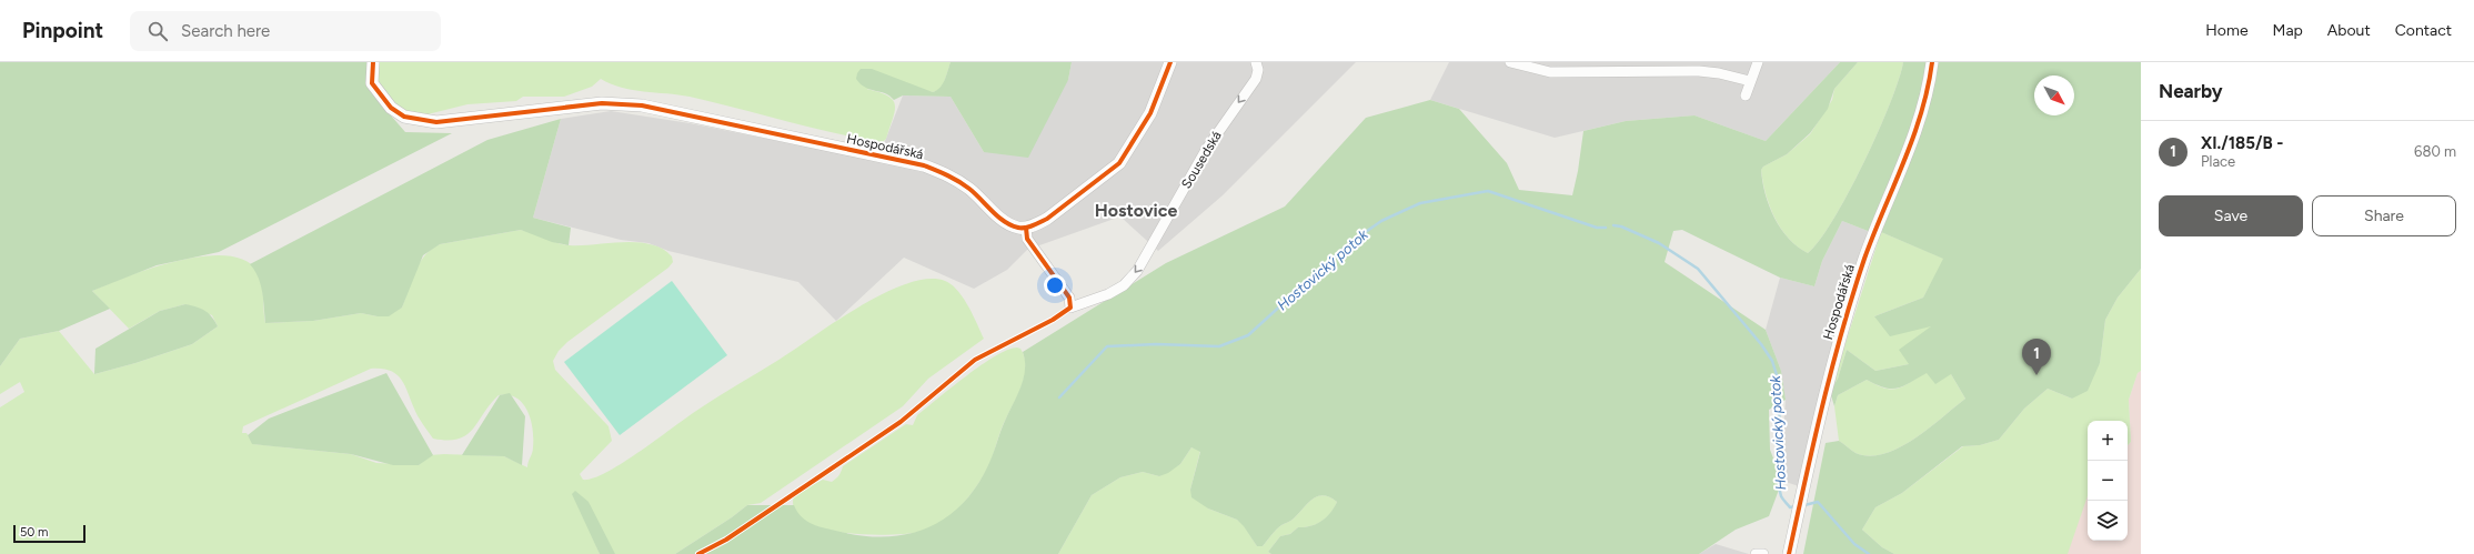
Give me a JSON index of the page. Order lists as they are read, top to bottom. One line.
{"streets":{"street":["Hospodářská","Sousedská"]},"crossings":[["Hospodářská","Sousedská"]],"districts":["Hostovice"],"water":["Hostovický potok"],"scale_bar":"50 m","north":"bottom right","page":{"header":"Pinpoint","search":"Search here","nav":["Home","Map","About","Contact"],"heading":"Nearby","list":[{"mark":"1","name":"XI./185/B -","note":"Place","value":"680 m"}],"buttons":["Save","Share"],"pins":"1","map_buttons":["+","−"],"scale":"50 m"}}
